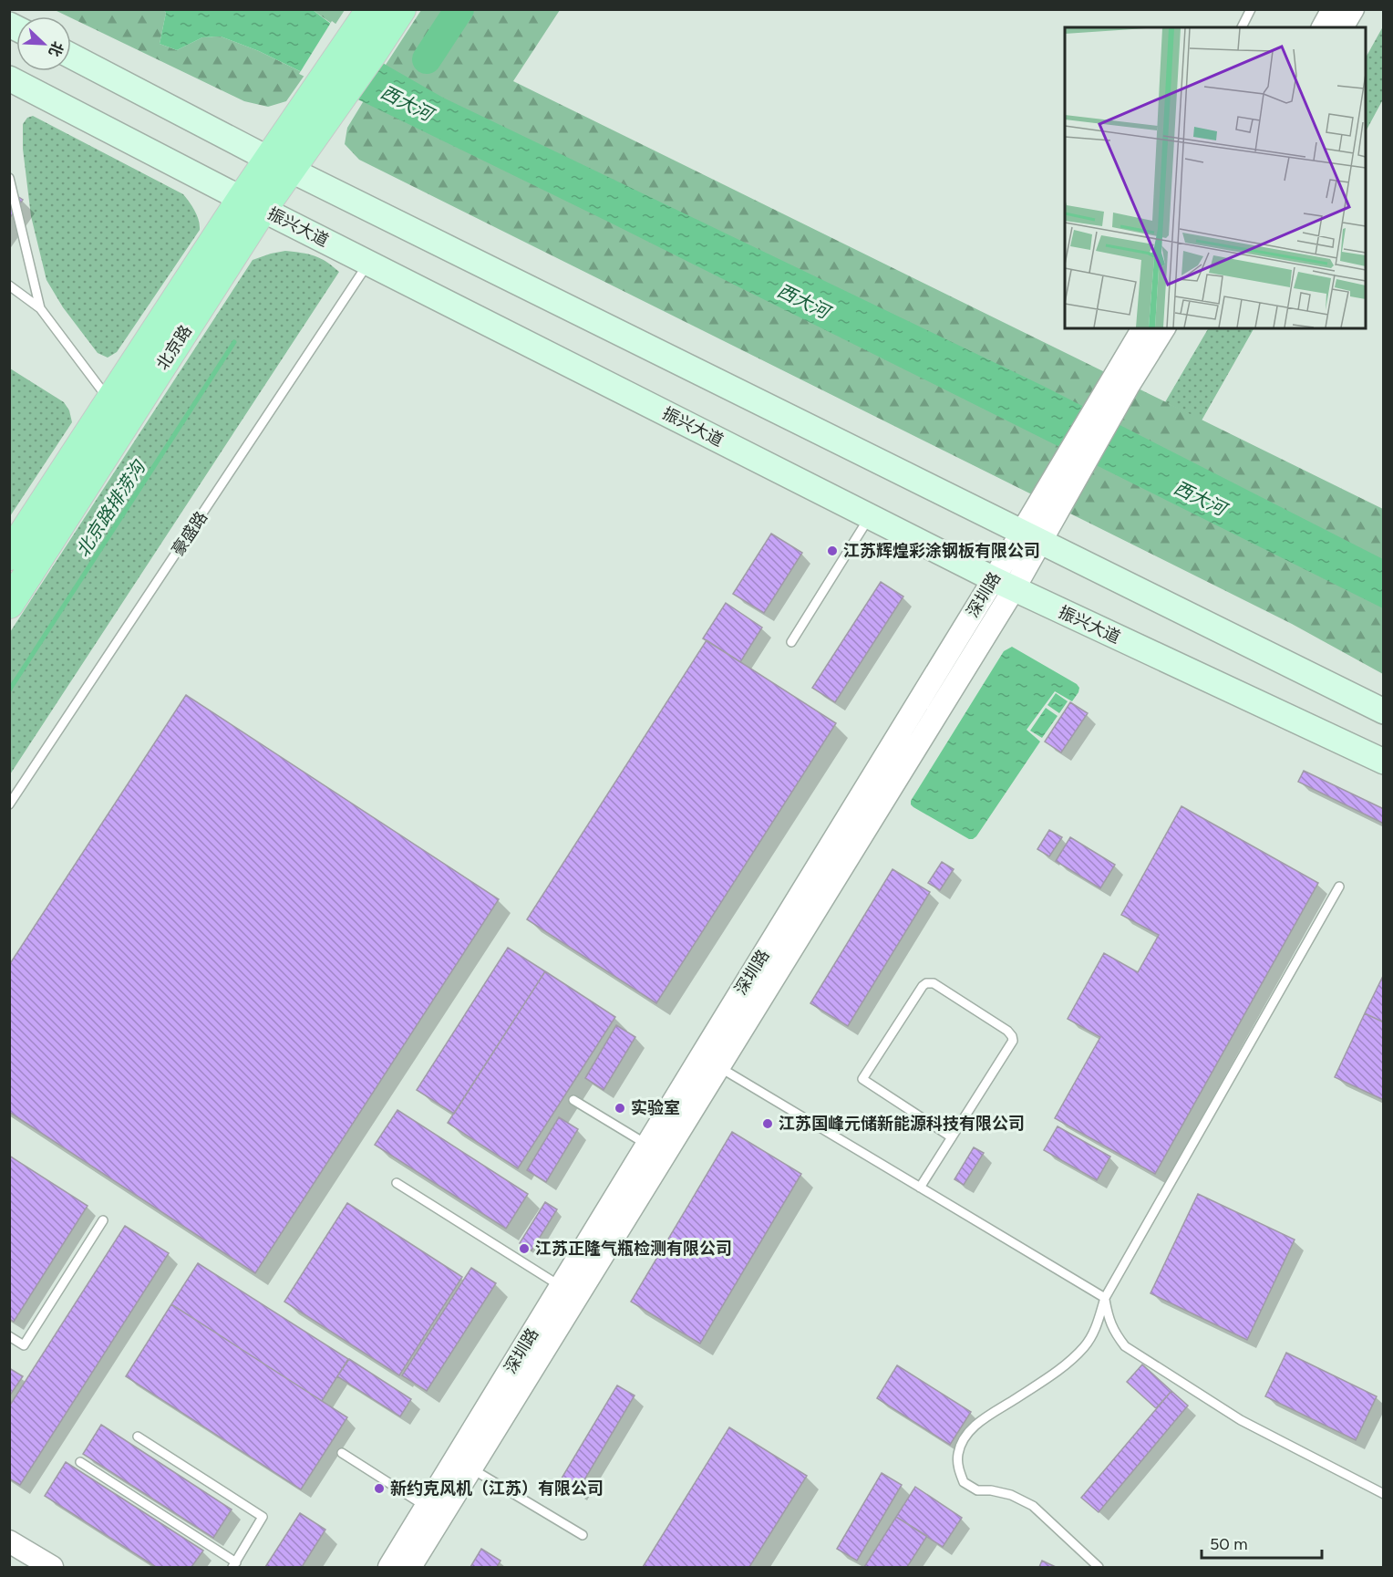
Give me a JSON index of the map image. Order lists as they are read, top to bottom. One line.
{"streets":{"main road":["振兴大道","北京路"],"street":["深圳路"],"lane":["豪盛路"]},"crossings":[["振兴大道","北京路"],["振兴大道","豪盛路"],["振兴大道","深圳路"]],"water":["西大河","北京路排涝沟"],"places":["江苏辉煌彩涂钢板有限公司","实验室","江苏国峰元储新能源科技有限公司","江苏正隆气瓶检测有限公司","新约克风机（江苏）有限公司"],"scale_bar":"50 m","north":"bottom right"}
